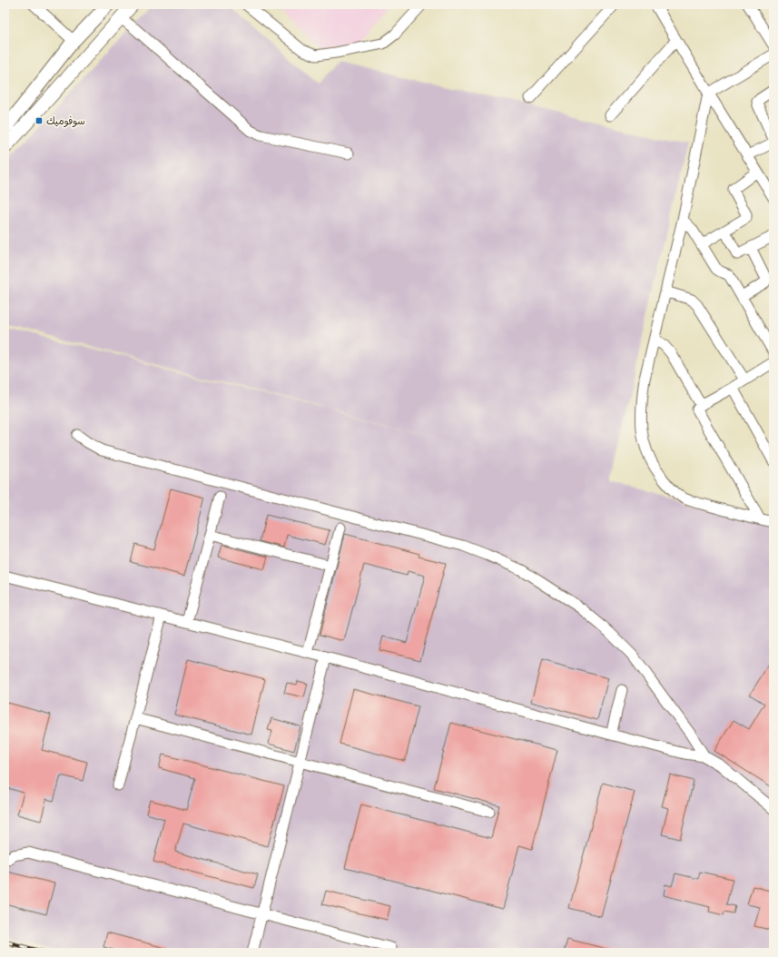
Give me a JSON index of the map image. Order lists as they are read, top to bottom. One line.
{"places":{"transit":["سوفوميك"]}}
